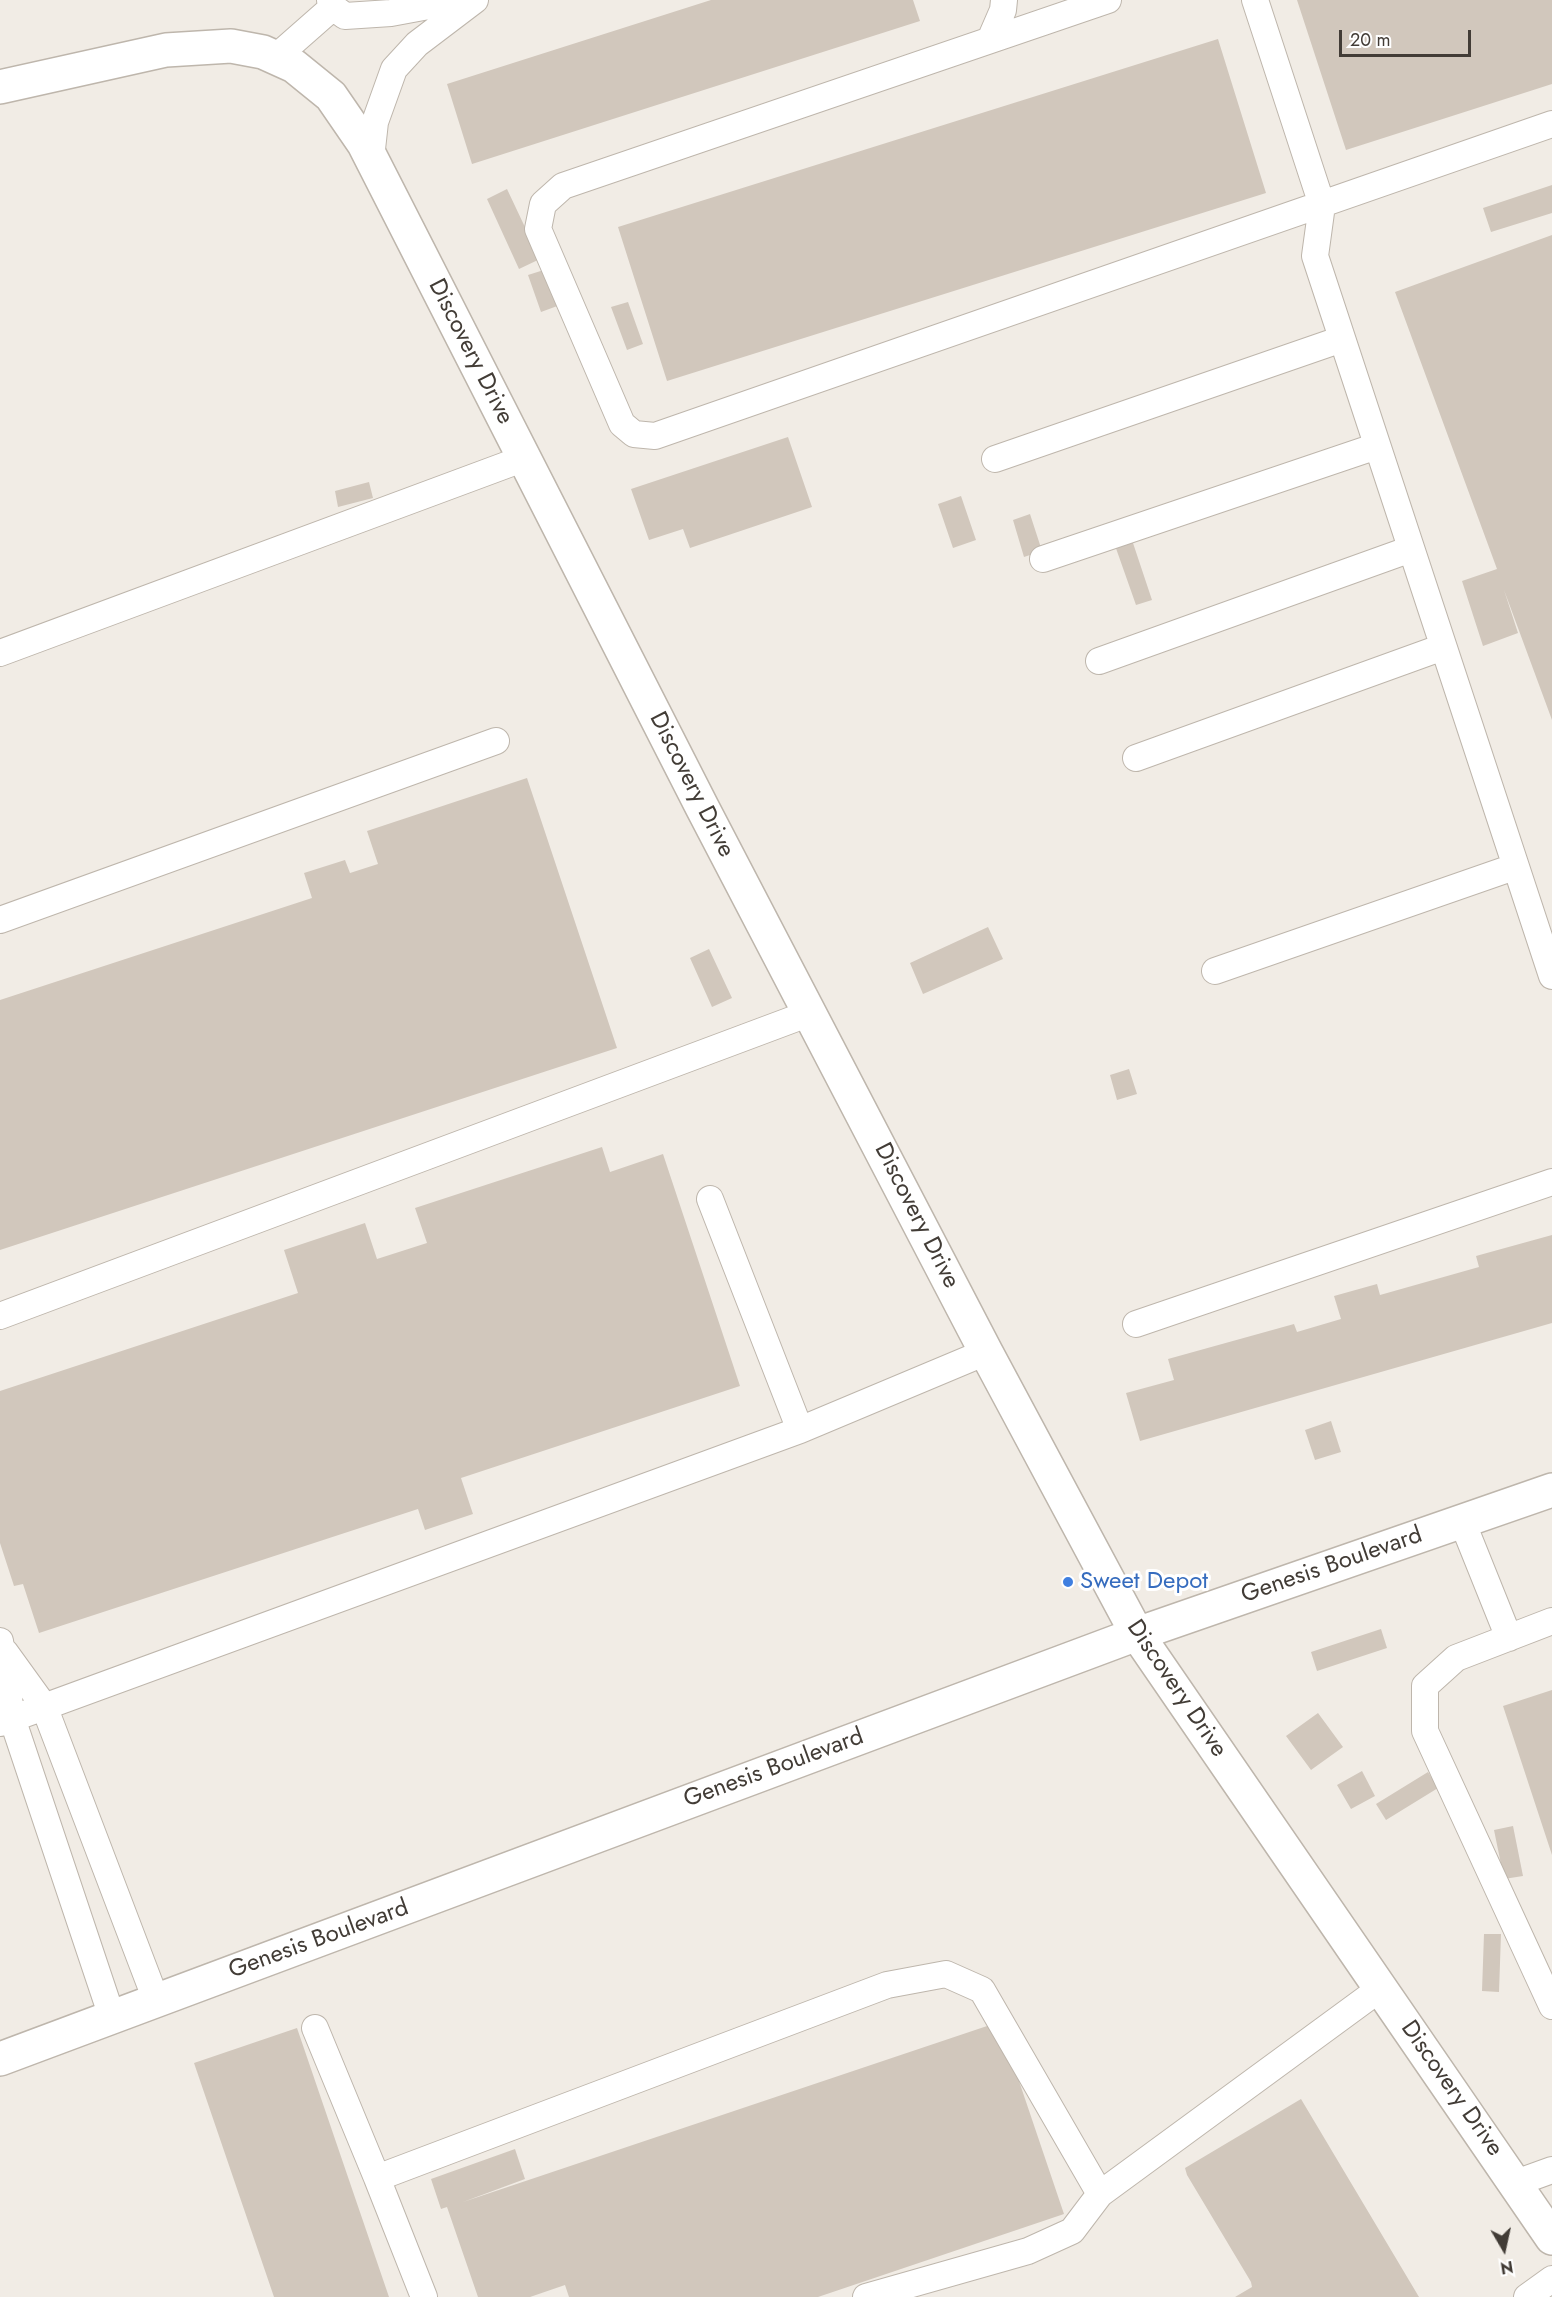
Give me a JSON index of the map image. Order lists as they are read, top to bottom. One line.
{"streets":{"street":["Discovery Drive","Genesis Boulevard"]},"crossings":[["Discovery Drive","Genesis Boulevard"]],"places":["Sweet Depot"],"scale_bar":"20 m","north":"bottom"}
